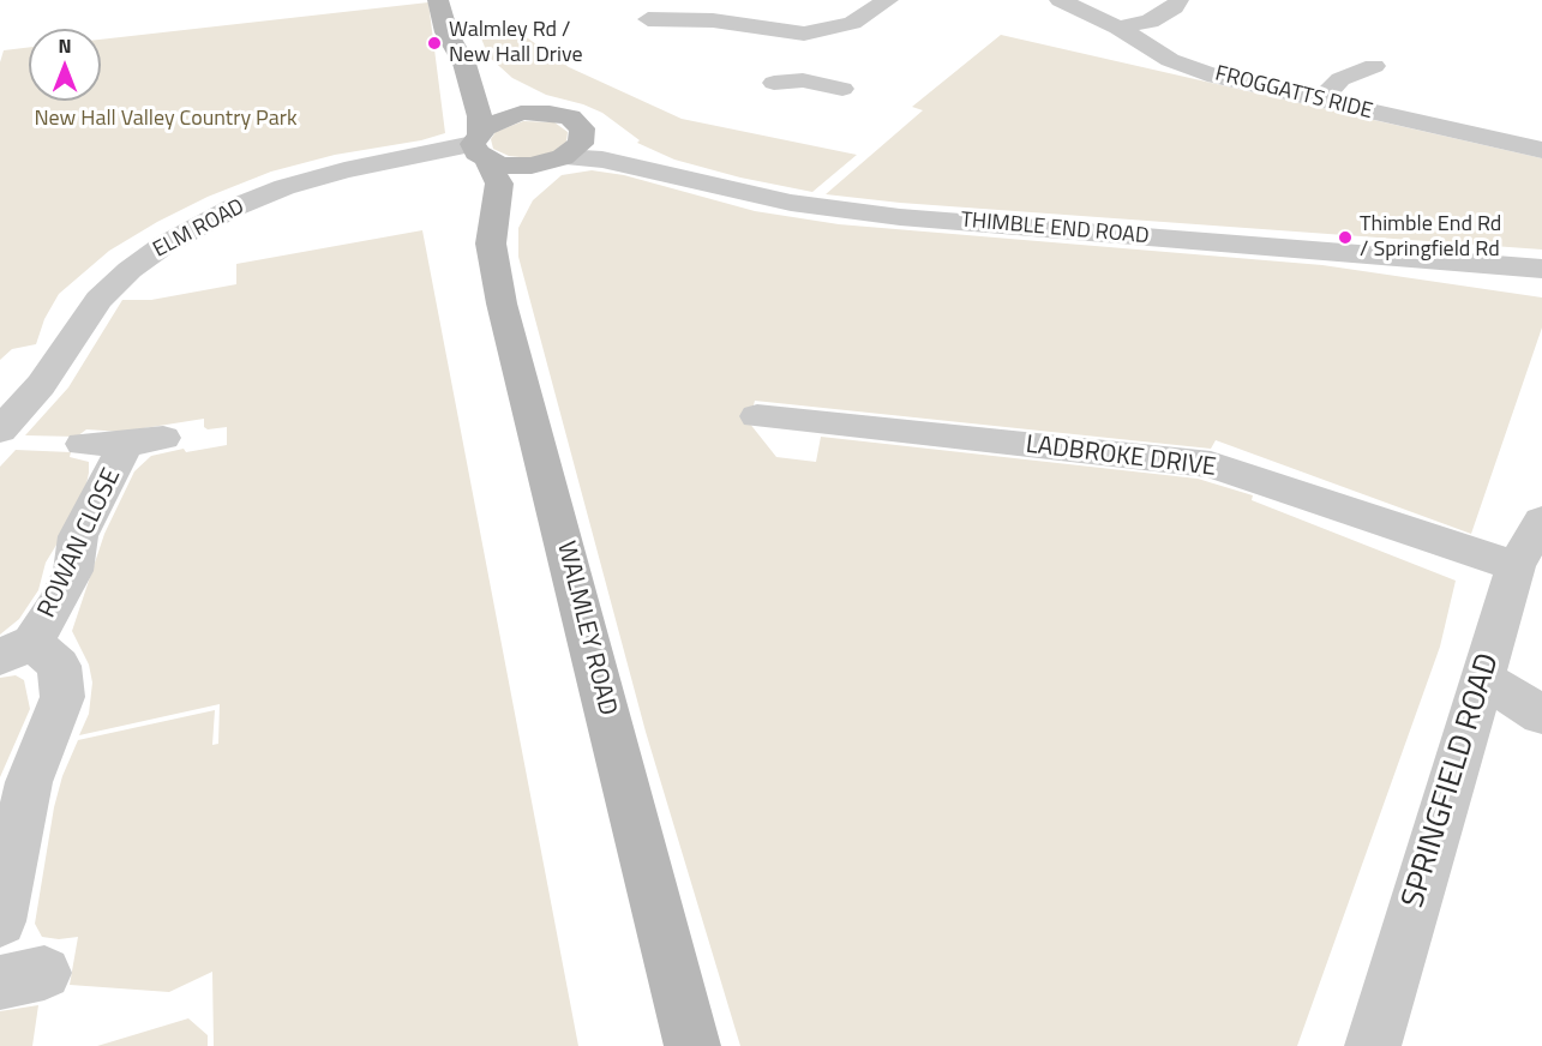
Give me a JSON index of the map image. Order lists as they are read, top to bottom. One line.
{"streets":{"main road":["WALMLEY ROAD"],"street":["FROGGATTS RIDE","ELM ROAD","THIMBLE END ROAD","LADBROKE DRIVE","ROWAN CLOSE","SPRINGFIELD ROAD"]},"crossings":[["ELM ROAD","WALMLEY ROAD"],["LADBROKE DRIVE","SPRINGFIELD ROAD"]],"parks":["New Hall Valley Country Park"],"places":["Walmley Rd / New Hall Drive","Thimble End Rd / Springfield Rd"],"north":"top"}
